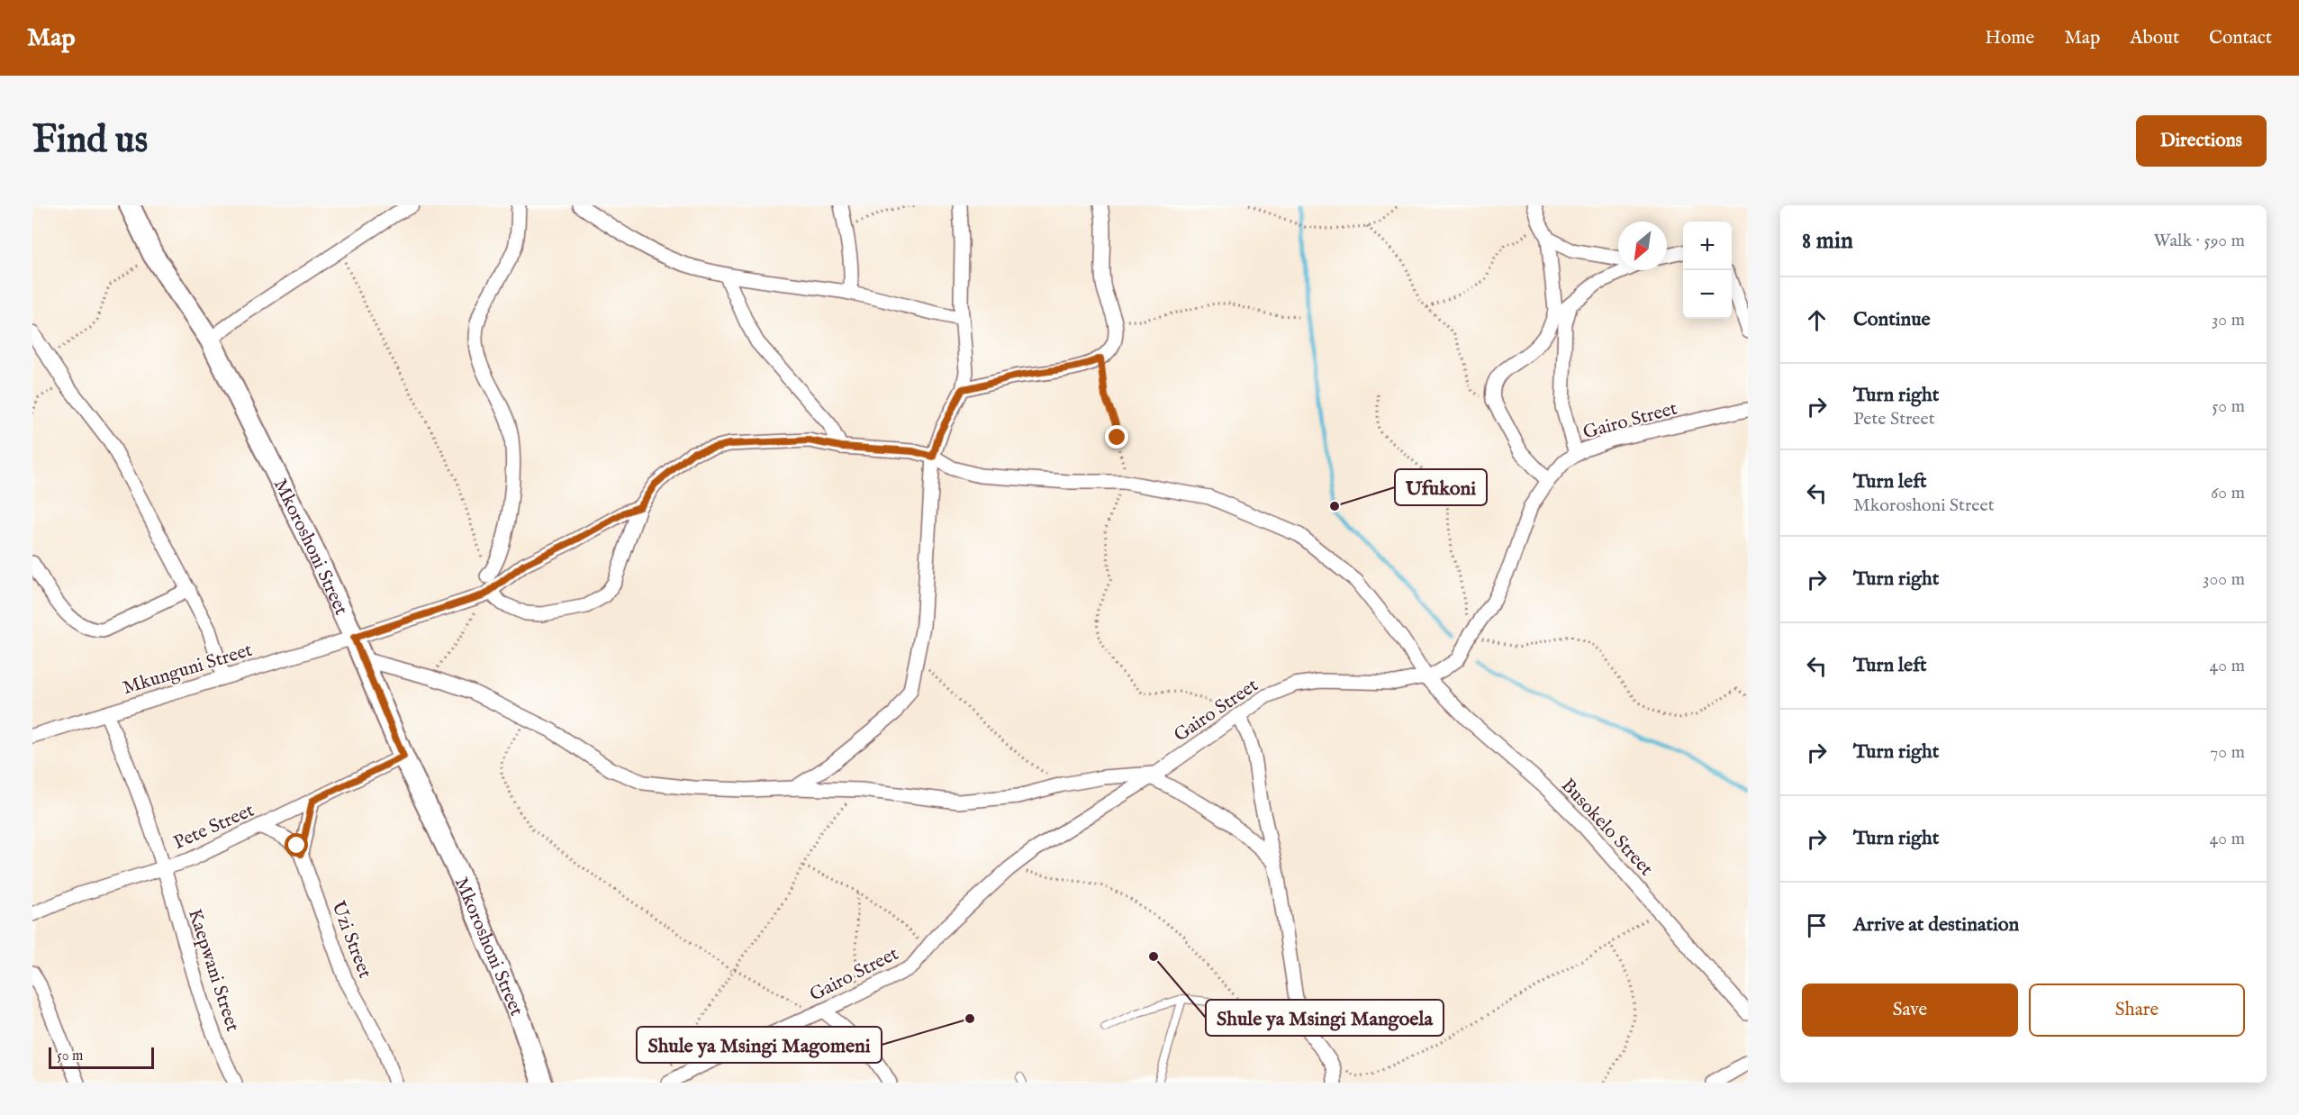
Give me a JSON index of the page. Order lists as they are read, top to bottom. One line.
{"streets":{"street":["Gairo Street","Mkoroshoni Street","Mkunguni Street","Pete Street","Busokelo Street","Uzi Street","Kaepwani Street"]},"crossings":[["Gairo Street","Busokelo Street"],["Mkoroshoni Street","Mkunguni Street"],["Mkoroshoni Street","Pete Street"],["Mkunguni Street","Busokelo Street"],["Mkunguni Street","Kaepwani Street"],["Pete Street","Uzi Street"],["Pete Street","Kaepwani Street"]],"places":["Ufukoni","Shule ya Msingi Mangoela","Shule ya Msingi Magomeni"],"scale_bar":"50 m","north":"bottom left","page":{"header":"Map","nav":["Home","Map","About","Contact"],"buttons":["Directions",["Save","Share"]],"title":"Find us","heading":["8 min","Walk · 590 m"],"map_buttons":["+","−"],"list":[["Continue","30 m"],["Turn right","Pete Street","50 m"],["Turn left","Mkoroshoni Street","60 m"],["Turn right","300 m"],["Turn left","40 m"],["Turn right","70 m"],["Turn right","40 m"],"Arrive at destination"],"scale":"50 m"}}
